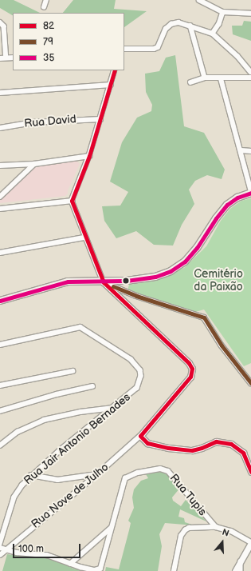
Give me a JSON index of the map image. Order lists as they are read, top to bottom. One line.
{"streets":{"street":["Rua David","Rua Jair Antonio Bernades","Rua Tupis","Rua Nove de Julho"]},"parks":["Cemitério da Paixão"],"lines":["transit line 82","transit line 35","transit line 79"],"legend":["82","79","35"],"scale_bar":"100 m","north":"top"}
